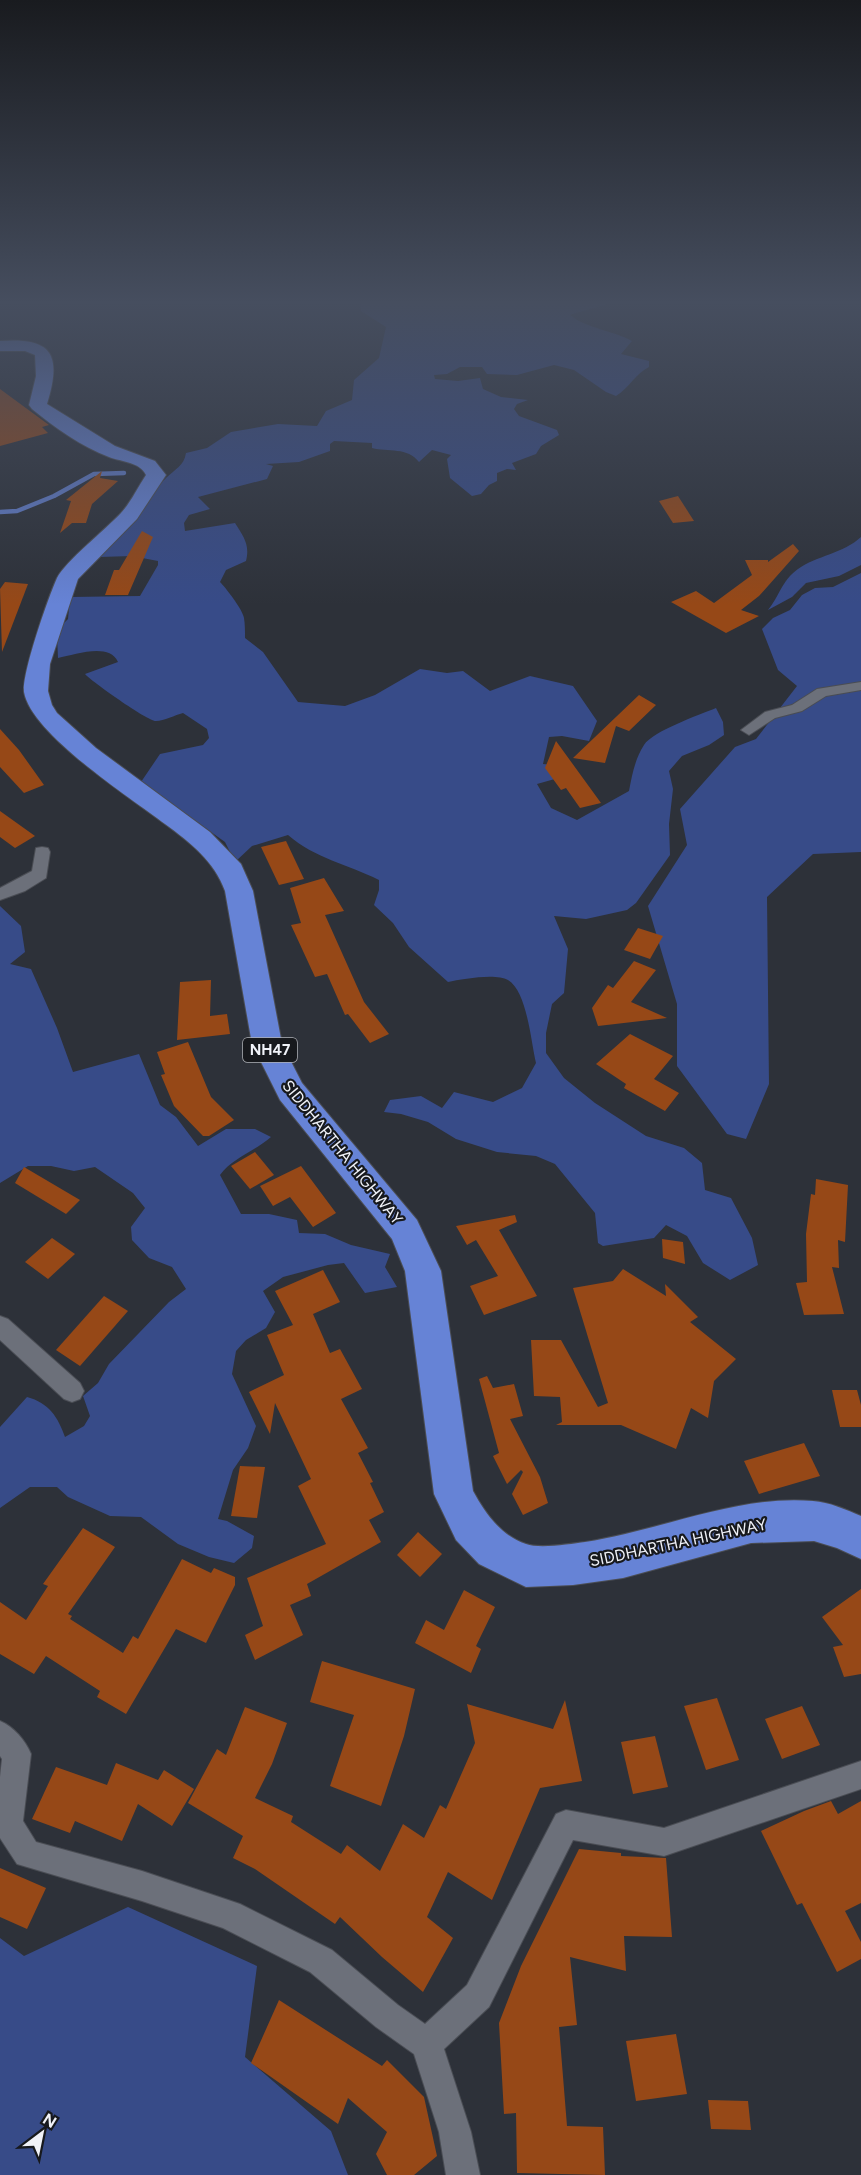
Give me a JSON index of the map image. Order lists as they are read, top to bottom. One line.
{"streets":{"highway":["NH47","SIDDHARTHA HIGHWAY"]},"north":"top right"}
